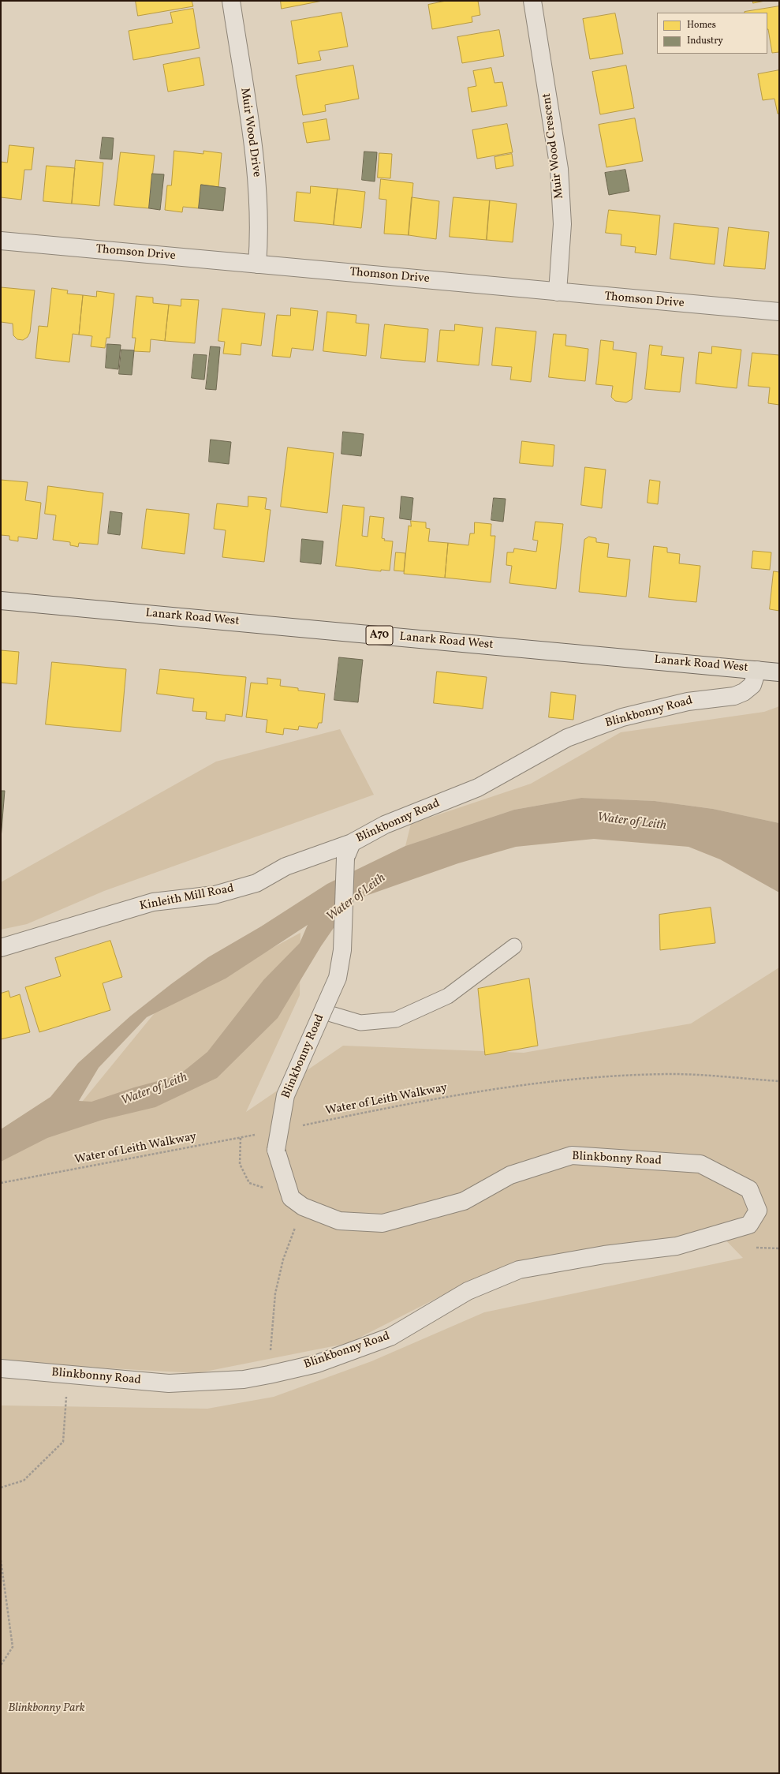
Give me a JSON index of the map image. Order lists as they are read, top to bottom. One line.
{"streets":{"main road":["Lanark Road West","A70"],"street":["Muir Wood Drive","Muir Wood Crescent","Thomson Drive","Blinkbonny Road","Kinleith Mill Road"],"path":["Water of Leith Walkway"]},"crossings":[["Muir Wood Drive","Thomson Drive"],["Muir Wood Crescent","Thomson Drive"],["Lanark Road West","Blinkbonny Road"],["Blinkbonny Road","Kinleith Mill Road"]],"water":["Water of Leith"],"parks":["Blinkbonny Park"],"legend":["Homes","Industry"]}
